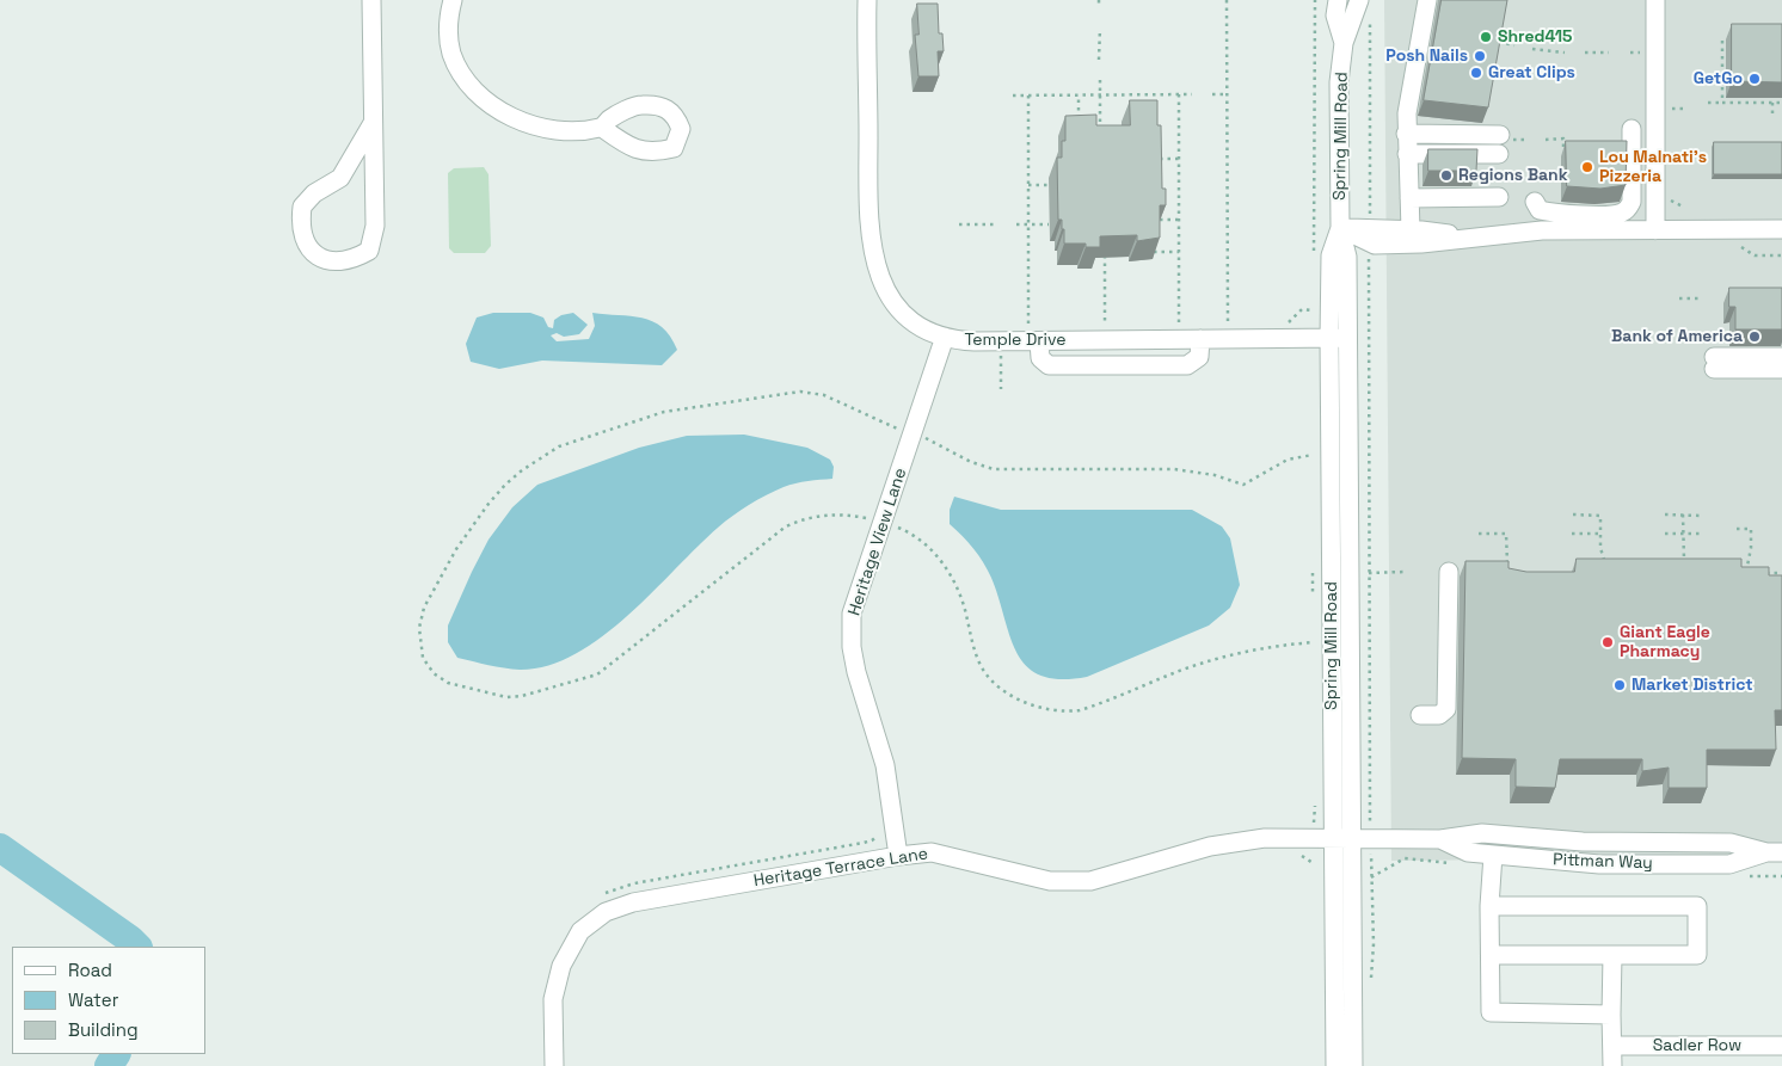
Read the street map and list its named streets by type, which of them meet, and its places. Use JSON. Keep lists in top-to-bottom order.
{
  "streets": {
    "street": [
      "Spring Mill Road",
      "Temple Drive",
      "Heritage View Lane",
      "Pittman Way",
      "Heritage Terrace Lane",
      "Sadler Row"
    ]
  },
  "crossings": [
    ["Spring Mill Road", "Temple Drive"],
    ["Spring Mill Road", "Pittman Way"],
    ["Spring Mill Road", "Heritage Terrace Lane"],
    ["Temple Drive", "Heritage View Lane"],
    ["Heritage View Lane", "Heritage Terrace Lane"],
    ["Pittman Way", "Heritage Terrace Lane"]
  ],
  "places": [
    "Shred415",
    "Posh Nails",
    "Great Clips",
    "GetGo",
    "Lou Malnati's Pizzeria",
    "Regions Bank",
    "Bank of America",
    "Giant Eagle Pharmacy",
    "Market District"
  ],
  "legend": ["Road", "Water", "Building"]
}
